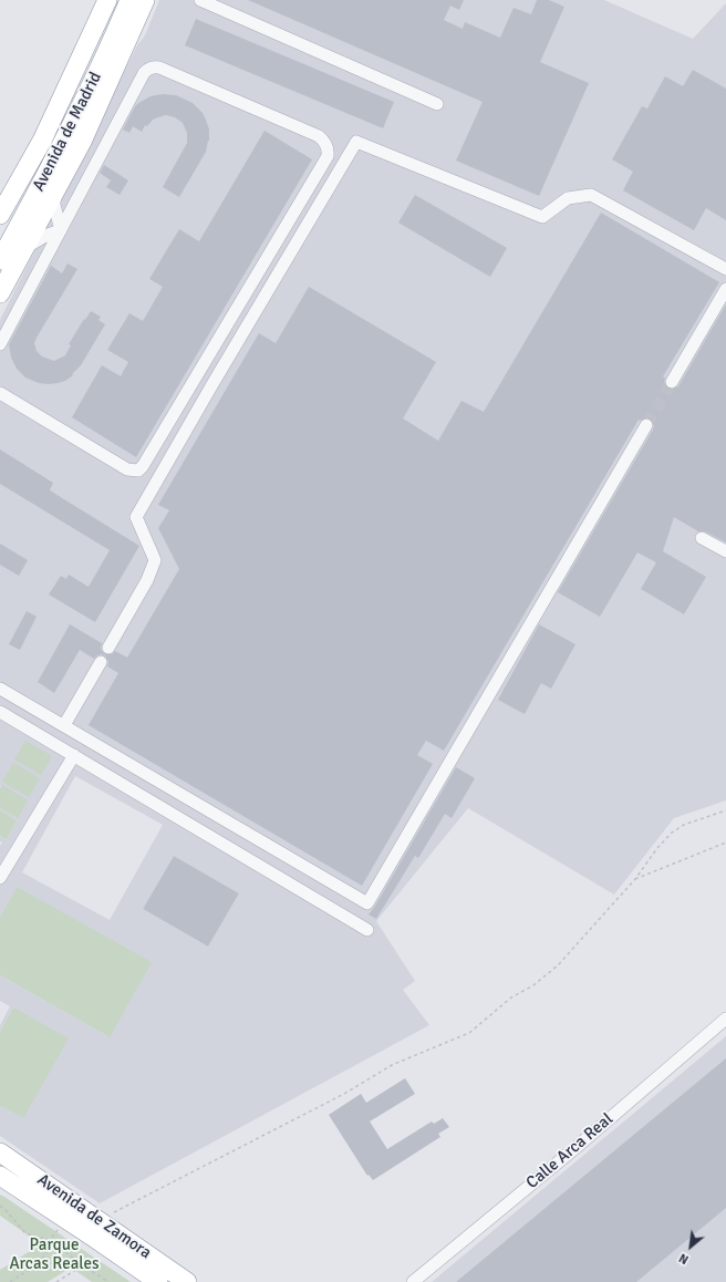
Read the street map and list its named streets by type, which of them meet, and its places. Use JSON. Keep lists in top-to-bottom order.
{
  "streets": {
    "highway": ["Avenida de Madrid", "Avenida de Zamora"],
    "street": ["Calle Arca Real"]
  },
  "parks": ["Parque Arcas Reales"],
  "north": "bottom left"
}
